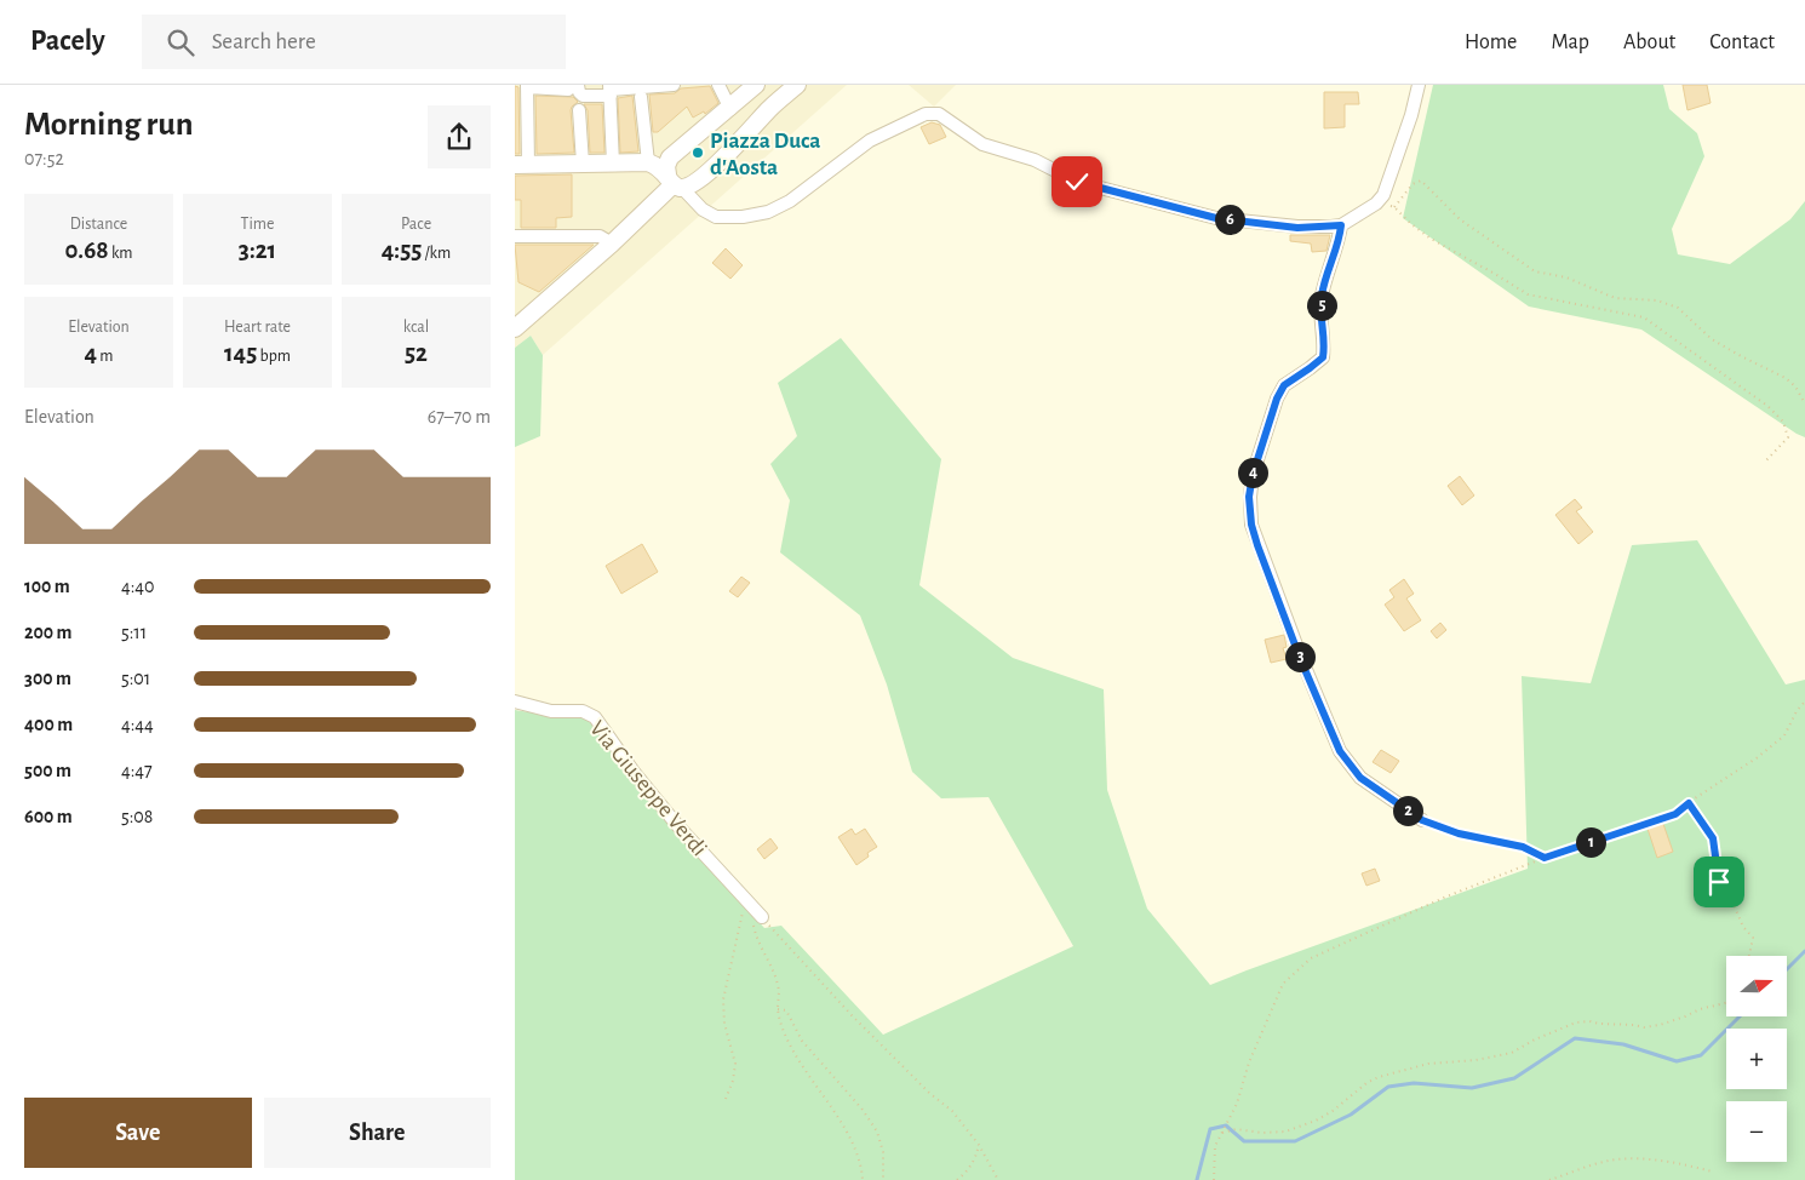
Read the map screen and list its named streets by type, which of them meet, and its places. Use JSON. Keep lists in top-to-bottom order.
{
  "streets": {
    "street": ["Via Giuseppe Verdi"]
  },
  "places": ["Piazza Duca d'Aosta"],
  "north": "right",
  "page": {
    "header": "Pacely",
    "search": "Search here",
    "nav": [
      "Home",
      "Map",
      "About",
      "Contact"
    ],
    "heading": ["Morning run", "07:52"],
    "stats": [
      ["Distance", "0.68 km"],
      ["Time", "3:21"],
      ["Pace", "4:55 /km"],
      ["Elevation", "4 m"],
      ["Heart rate", "145 bpm"],
      ["kcal", "52"]
    ],
    "pins": [
      "6",
      "5",
      "4",
      "3",
      "2",
      "1"
    ],
    "chart": ["Elevation", "67–70 m"],
    "list": [
      {
        "name": "100 m",
        "note": "4:40"
      },
      {
        "name": "200 m",
        "note": "5:11"
      },
      {
        "name": "300 m",
        "note": "5:01"
      },
      {
        "name": "400 m",
        "note": "4:44"
      },
      {
        "name": "500 m",
        "note": "4:47"
      },
      {
        "name": "600 m",
        "note": "5:08"
      }
    ],
    "map_buttons": ["+", "−"],
    "buttons": ["Save", "Share"]
  }
}
